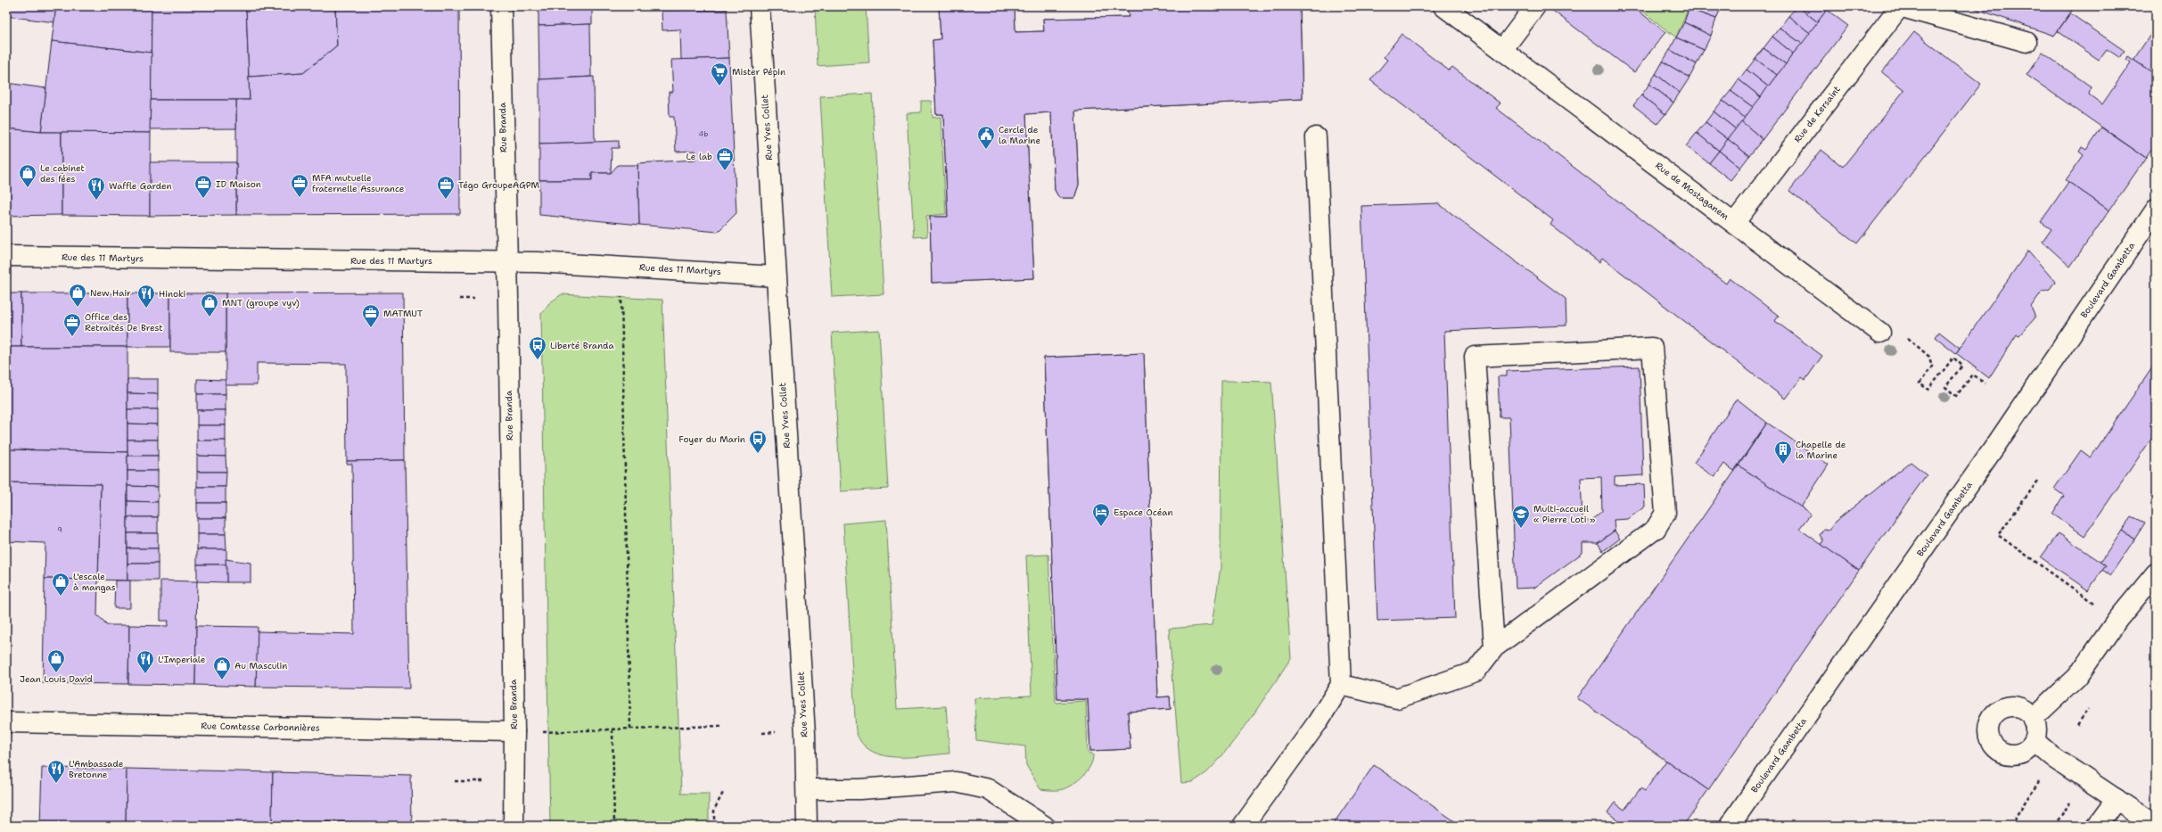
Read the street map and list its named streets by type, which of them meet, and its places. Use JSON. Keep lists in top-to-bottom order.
{
  "streets": {
    "street": [
      "Rue de Kersaint",
      "Rue Branda",
      "Rue Yves Collet",
      "Rue de Mostaganem",
      "Rue des 11 Martyrs",
      "Boulevard Gambetta",
      "Rue Comtesse Carbonnières"
    ]
  },
  "crossings": [
    ["Rue de Kersaint", "Rue de Mostaganem"],
    ["Rue Branda", "Rue des 11 Martyrs"],
    ["Rue Branda", "Rue Comtesse Carbonnières"],
    ["Rue Yves Collet", "Rue des 11 Martyrs"]
  ],
  "places": {
    "supermarket": ["Mister Pépin"],
    "public building": ["Cercle de la Marine"],
    "office": [
      "Le lab",
      "MFA mutuelle fraternelle Assurance",
      "ID Maison",
      "Tégo GroupeAGPM",
      "MATMUT",
      "Office des Retraités De Brest"
    ],
    "shop": [
      "Le cabinet des fées",
      "New Hair",
      "MNT (groupe vyv)",
      "L'escale à mangas",
      "Jean Louis David",
      "Au Masculin"
    ],
    "restaurant": [
      "Waffle Garden",
      "Hinoki",
      "L'Imperiale",
      "L'Ambassade Bretonne"
    ],
    "bus stop": ["Liberté Branda", "Foyer du Marin"],
    "building": ["Chapelle de la Marine"],
    "hotel": ["Espace Océan"],
    "school or university": ["Multi-accueil « Pierre Loti »"]
  },
  "house_numbers": ["4b", "9"]
}
